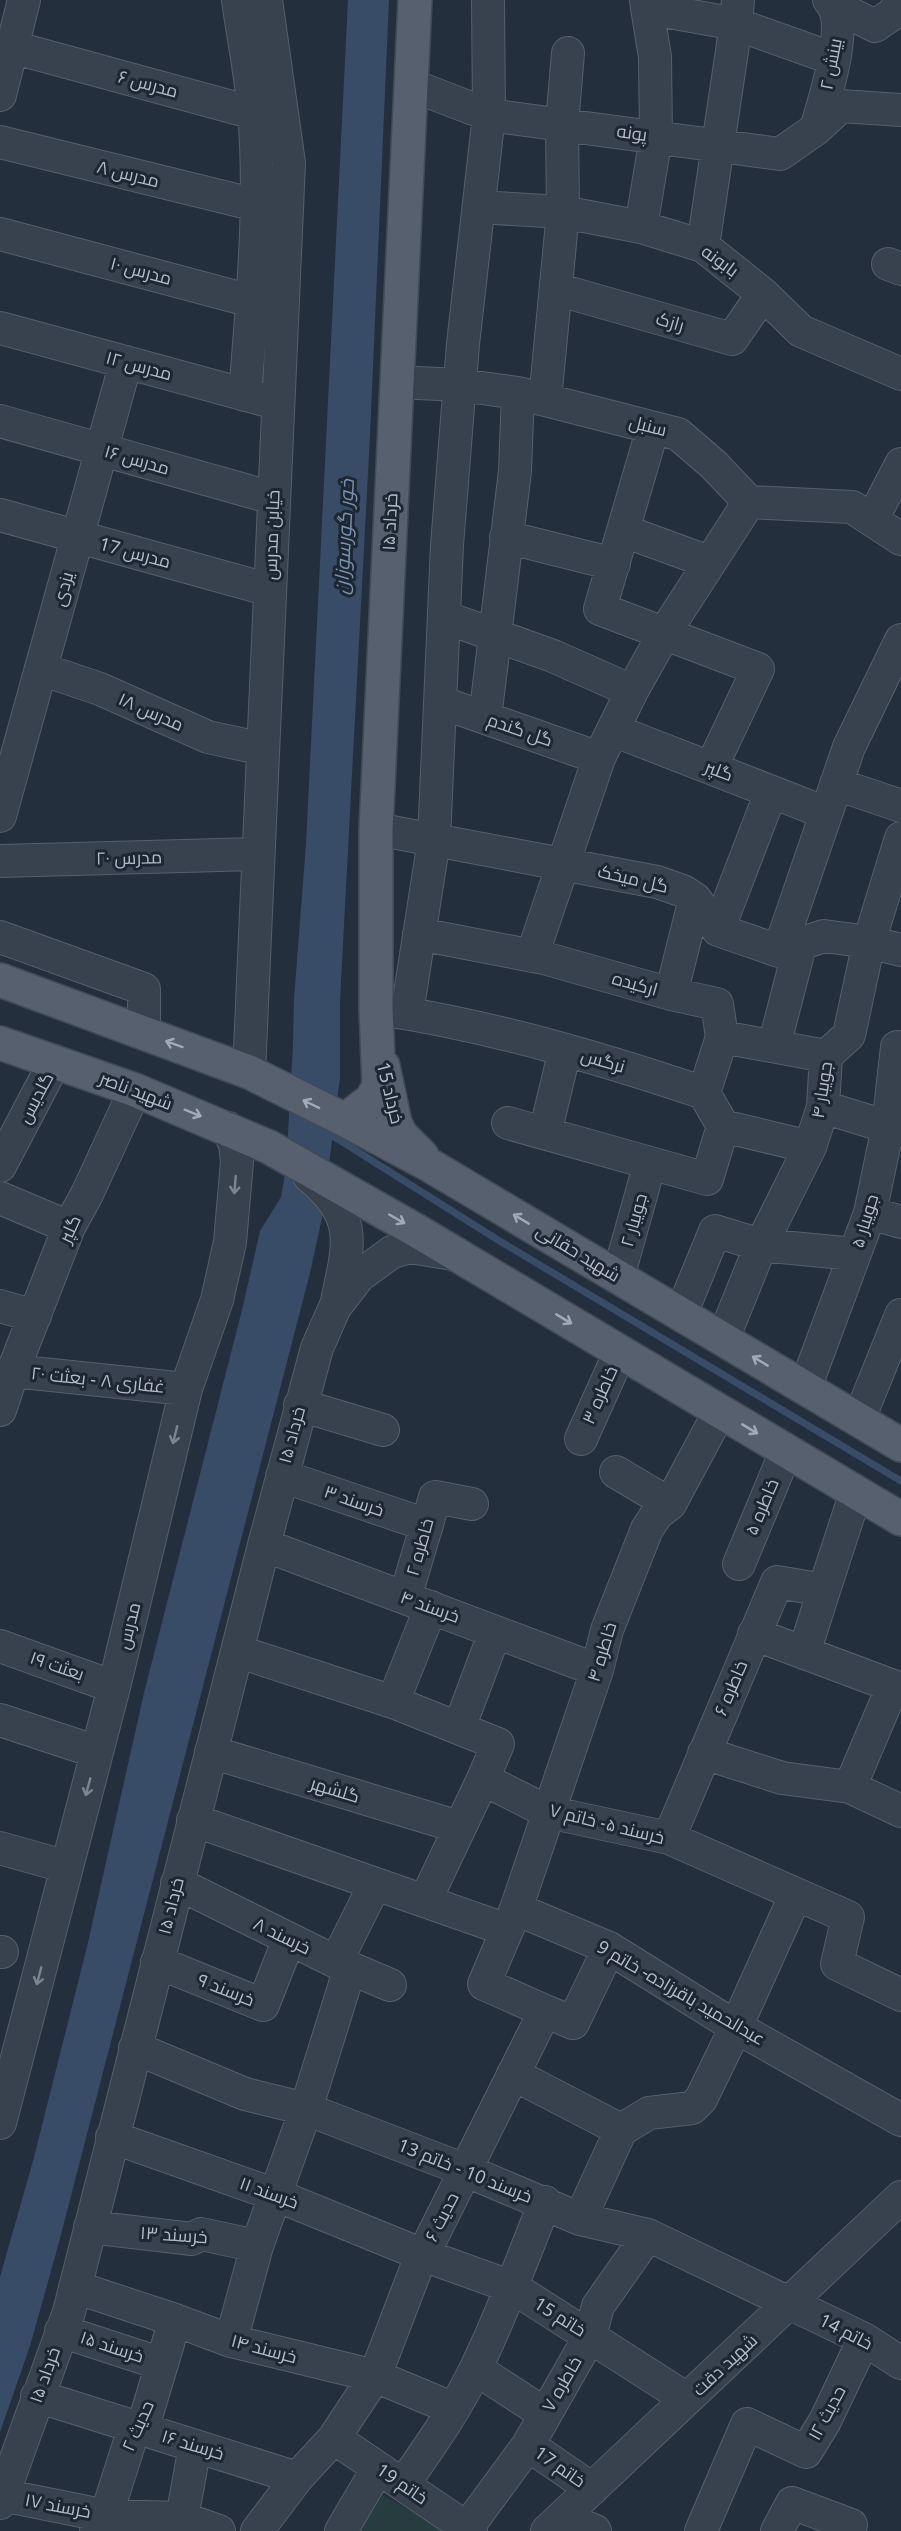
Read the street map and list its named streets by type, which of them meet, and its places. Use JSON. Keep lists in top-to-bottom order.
{
  "streets": {
    "main road": [
      "۱۵ خرداد",
      "شهید ناصر",
      "15 خرداد",
      "شهید حقانی"
    ],
    "street": [
      "بینش ۲",
      "مدرس ۶",
      "پونه",
      "مدرس ۸",
      "بابونه",
      "مدرس ۱۰",
      "رازک",
      "مدرس ۱۲",
      "سنبل",
      "مدرس ۱۶",
      "خیابن مدرس",
      "مدرس 17",
      "یزدی",
      "مدرس ۱۸",
      "گل گندم",
      "گلپر",
      "مدرس ۲۰",
      "گل میخک",
      "ارکیده",
      "نرگس",
      "جویبار ۴",
      "گلدیس",
      "جویبار ۲",
      "جویبار ۵",
      "غفاری ۸ - بعثت ۲۰",
      "خاطره ۳",
      "خرسند ۳",
      "خاطره ۵",
      "خاطره ۲",
      "خرسند ۴",
      "مدرس",
      "خاطره ۴",
      "بعثت ۱۹",
      "خاطره ۶",
      "گلشهر",
      "خرسند ۵- خاتم ۷",
      "خرسند ۸",
      "خرسند ۹",
      "عبدالحمید باقرزاده- خاتم 9",
      "خرسند 10 - خاتم 13",
      "خرسند ۱۱",
      "حدیث ۶",
      "خرسند ۱۳",
      "خاتم 15",
      "خاتم 14",
      "خرسند ۱۵",
      "خرسند ۱۴",
      "شهید دقت",
      "خاطره ۷",
      "حدیث ۱۲",
      "حدیث ۲",
      "خرسند ۱۶",
      "خاتم 17",
      "خاتم 19",
      "خرسند ۱۷"
    ]
  },
  "crossings": [
    ["بینش ۲", "پونه"],
    ["مدرس ۶", "خیابن مدرس"],
    ["پونه", "۱۵ خرداد"],
    ["بابونه", "رازک"],
    ["مدرس ۱۰", "خیابن مدرس"],
    ["مدرس ۱۲", "خیابن مدرس"],
    ["مدرس ۱۲", "یزدی"],
    ["سنبل", "۱۵ خرداد"],
    ["مدرس ۱۶", "خیابن مدرس"],
    ["مدرس ۱۶", "یزدی"],
    ["۱۵ خرداد", "گل میخک"],
    ["۱۵ خرداد", "نرگس"],
    ["۱۵ خرداد", "15 خرداد"],
    ["۱۵ خرداد", "خرسند ۳"],
    ["۱۵ خرداد", "خرسند ۴"],
    ["۱۵ خرداد", "گلشهر"],
    ["۱۵ خرداد", "خرسند ۸"],
    ["۱۵ خرداد", "خرسند ۹"],
    ["۱۵ خرداد", "عبدالحمید باقرزاده- خاتم 9"],
    ["۱۵ خرداد", "خرسند 10 - خاتم 13"],
    ["۱۵ خرداد", "خرسند ۱۱"],
    ["۱۵ خرداد", "خرسند ۱۳"],
    ["۱۵ خرداد", "خرسند ۱۵"],
    ["۱۵ خرداد", "خرسند ۱۴"],
    ["۱۵ خرداد", "خرسند ۱۶"],
    ["۱۵ خرداد", "خرسند ۱۷"],
    ["خیابن مدرس", "مدرس 17"],
    ["خیابن مدرس", "مدرس ۱۸"],
    ["خیابن مدرس", "مدرس ۲۰"],
    ["خیابن مدرس", "شهید حقانی"],
    ["مدرس 17", "یزدی"],
    ["یزدی", "مدرس ۱۸"],
    ["گلپر", "شهید ناصر"],
    ["گلپر", "غفاری ۸ - بعثت ۲۰"],
    ["جویبار ۴", "شهید حقانی"],
    ["شهید ناصر", "گلدیس"],
    ["شهید ناصر", "مدرس"],
    ["15 خرداد", "شهید حقانی"],
    ["جویبار ۲", "شهید حقانی"],
    ["جویبار ۵", "شهید حقانی"],
    ["غفاری ۸ - بعثت ۲۰", "مدرس"],
    ["خرسند ۳", "خاطره ۲"],
    ["خاطره ۲", "خرسند ۴"],
    ["خرسند ۴", "خاطره ۴"],
    ["مدرس", "بعثت ۱۹"],
    ["خاطره ۴", "خرسند ۵- خاتم ۷"],
    ["خاطره ۴", "عبدالحمید باقرزاده- خاتم 9"],
    ["خاطره ۶", "خرسند ۵- خاتم ۷"],
    ["خرسند ۸", "خرسند ۹"],
    ["خرسند 10 - خاتم 13", "حدیث ۶"],
    ["خرسند 10 - خاتم 13", "خاتم 14"],
    ["خرسند 10 - خاتم 13", "شهید دقت"],
    ["خرسند 10 - خاتم 13", "خاطره ۷"],
    ["خرسند ۱۱", "حدیث ۶"],
    ["خرسند ۱۱", "خاتم 15"],
    ["حدیث ۶", "خاتم 15"],
    ["حدیث ۶", "خرسند ۱۴"],
    ["حدیث ۶", "خاتم 19"],
    ["خاتم 15", "شهید دقت"],
    ["خاتم 15", "خاطره ۷"],
    ["خاتم 14", "شهید دقت"],
    ["خاتم 14", "حدیث ۱۲"],
    ["خرسند ۱۵", "حدیث ۲"],
    ["خرسند ۱۴", "حدیث ۲"],
    ["شهید دقت", "خاتم 17"],
    ["خاطره ۷", "خاتم 17"],
    ["خاطره ۷", "خاتم 19"],
    ["حدیث ۲", "خرسند ۱۶"],
    ["حدیث ۲", "خرسند ۱۷"]
  ],
  "one_way": ["مدرس"],
  "water": ["خور گورسوزان"]
}
